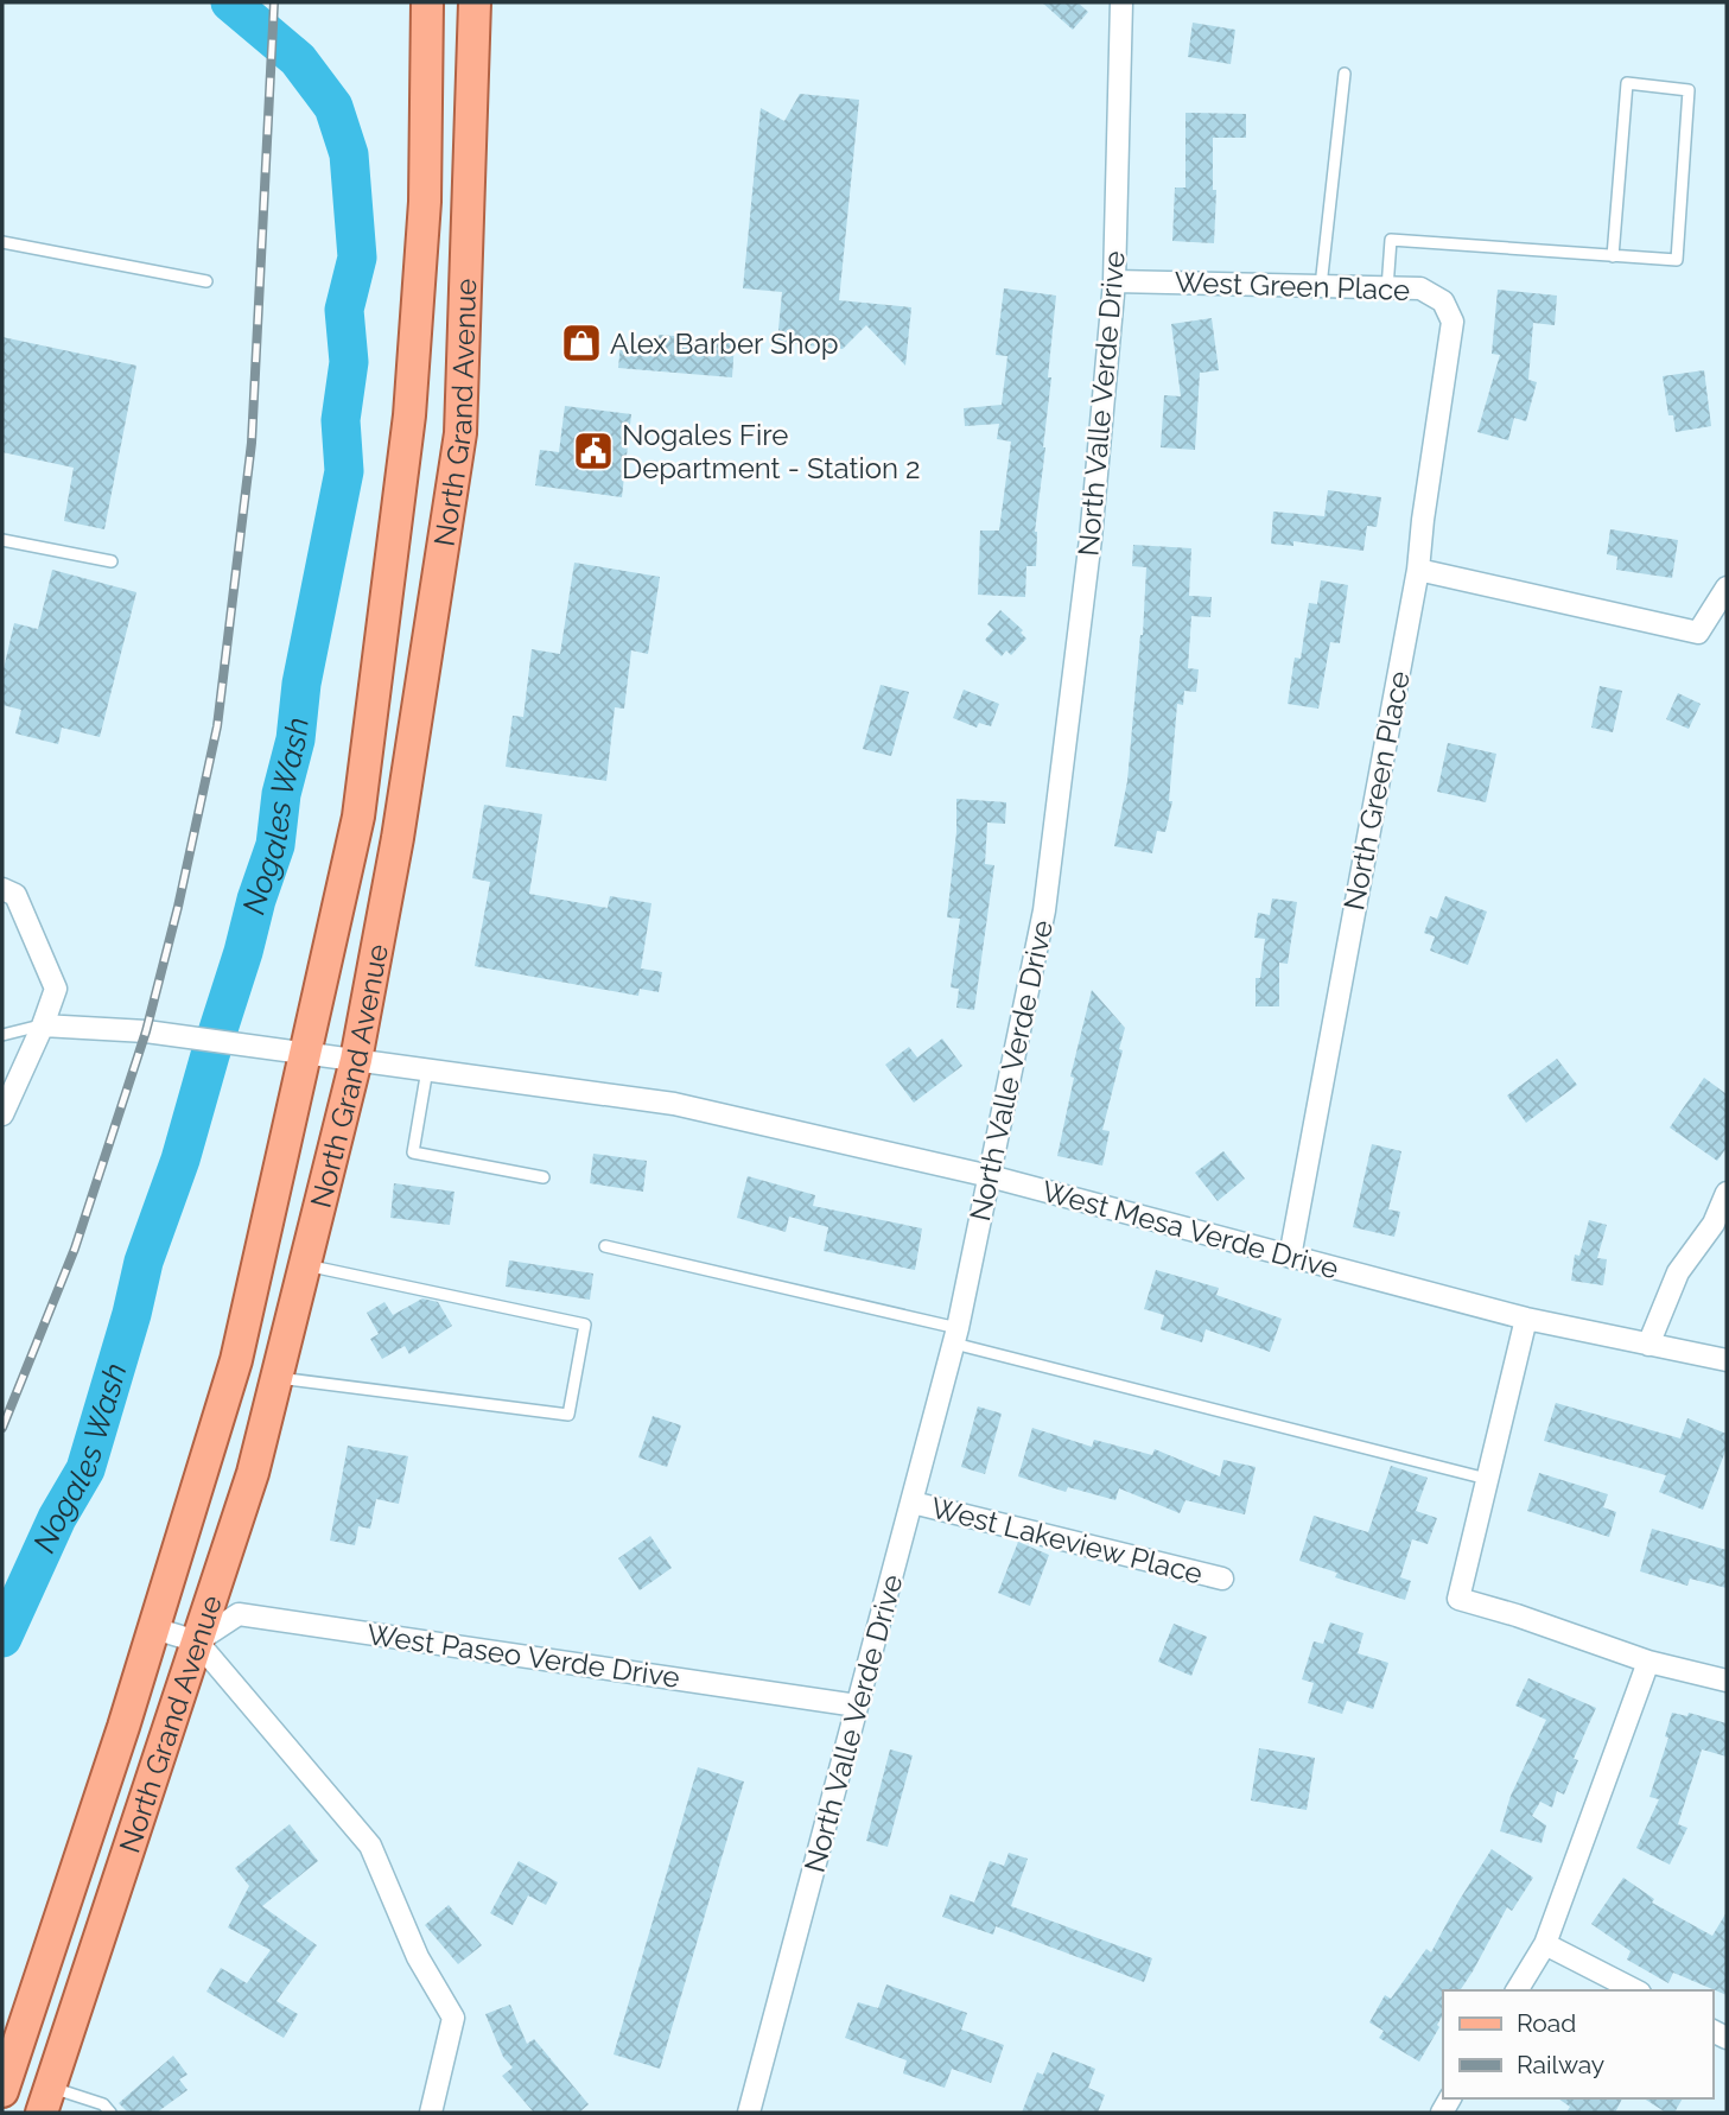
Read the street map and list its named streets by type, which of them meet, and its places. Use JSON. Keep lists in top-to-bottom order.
{
  "streets": {
    "main road": ["North Grand Avenue"],
    "street": [
      "West Green Place",
      "North Valle Verde Drive",
      "North Green Place",
      "West Mesa Verde Drive",
      "West Lakeview Place",
      "West Paseo Verde Drive"
    ]
  },
  "crossings": [
    ["West Green Place", "North Valle Verde Drive"],
    ["West Green Place", "North Green Place"],
    ["North Valle Verde Drive", "West Mesa Verde Drive"],
    ["North Valle Verde Drive", "West Lakeview Place"],
    ["North Valle Verde Drive", "West Paseo Verde Drive"],
    ["North Grand Avenue", "West Mesa Verde Drive"],
    ["North Grand Avenue", "West Paseo Verde Drive"],
    ["North Green Place", "West Mesa Verde Drive"]
  ],
  "water": ["Nogales Wash"],
  "places": {
    "shop": ["Alex Barber Shop"],
    "public building": ["Nogales Fire Department - Station 2"]
  },
  "legend": ["Road", "Railway"]
}
